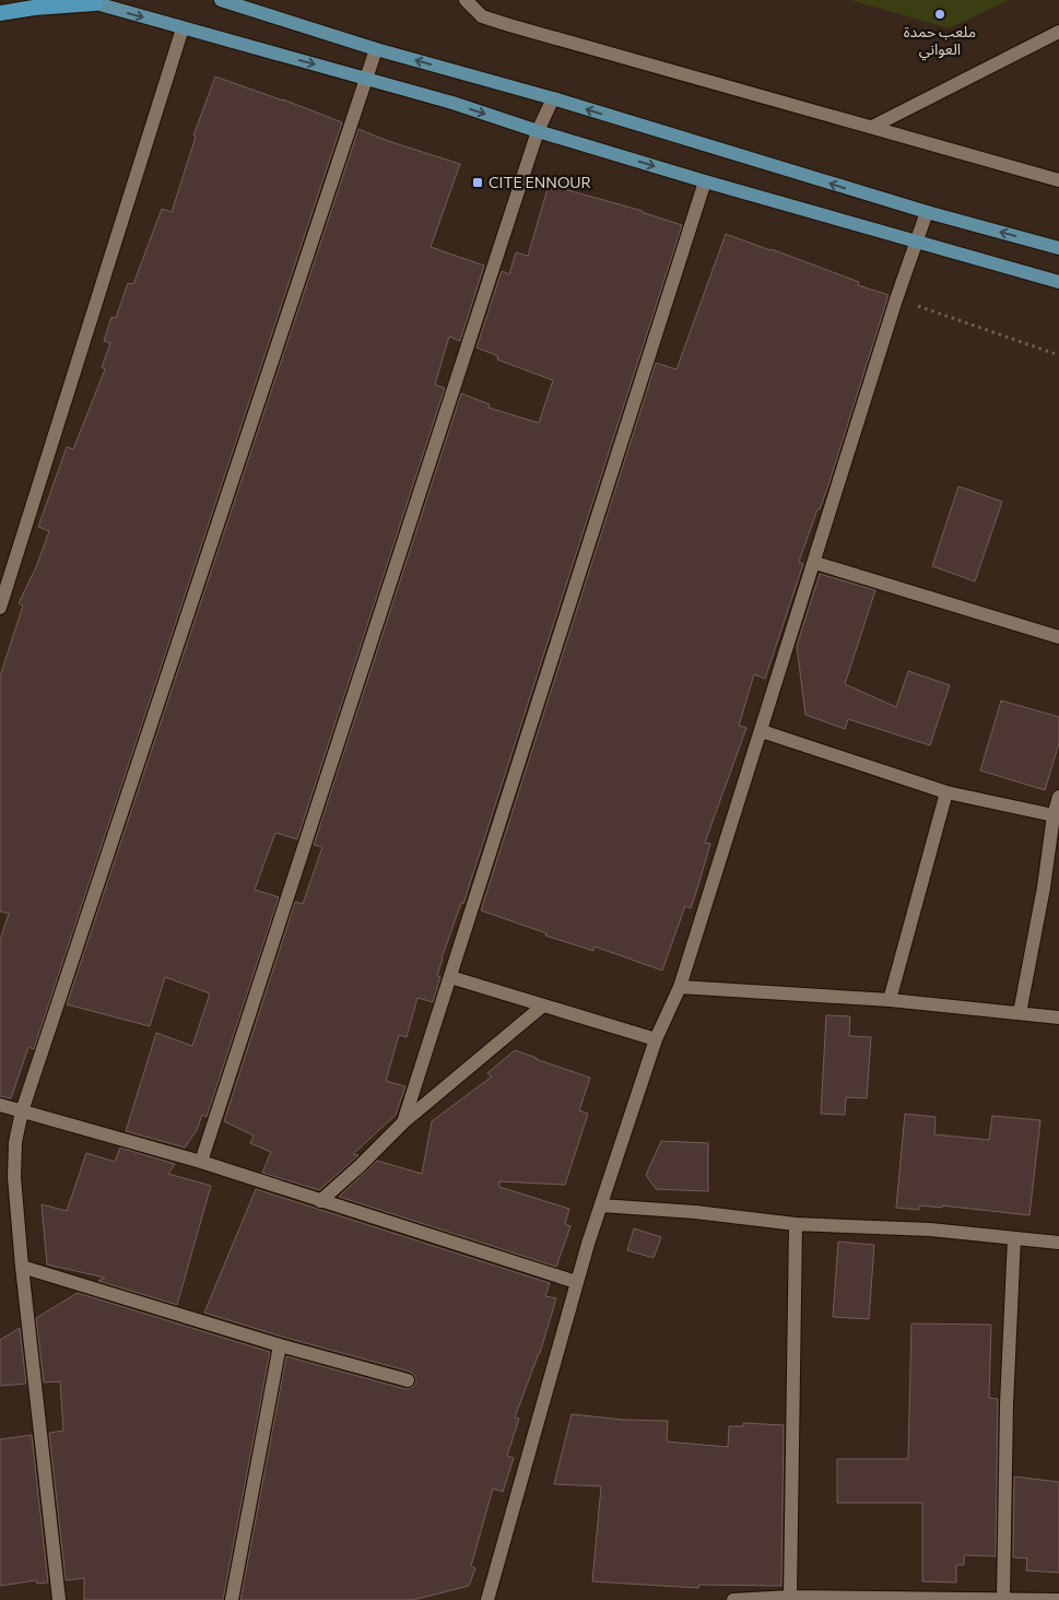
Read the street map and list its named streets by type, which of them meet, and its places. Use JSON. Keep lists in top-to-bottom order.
{
  "places": {
    "other": ["ملعب حمدة العواني"],
    "transit": ["CITE ENNOUR"]
  }
}
